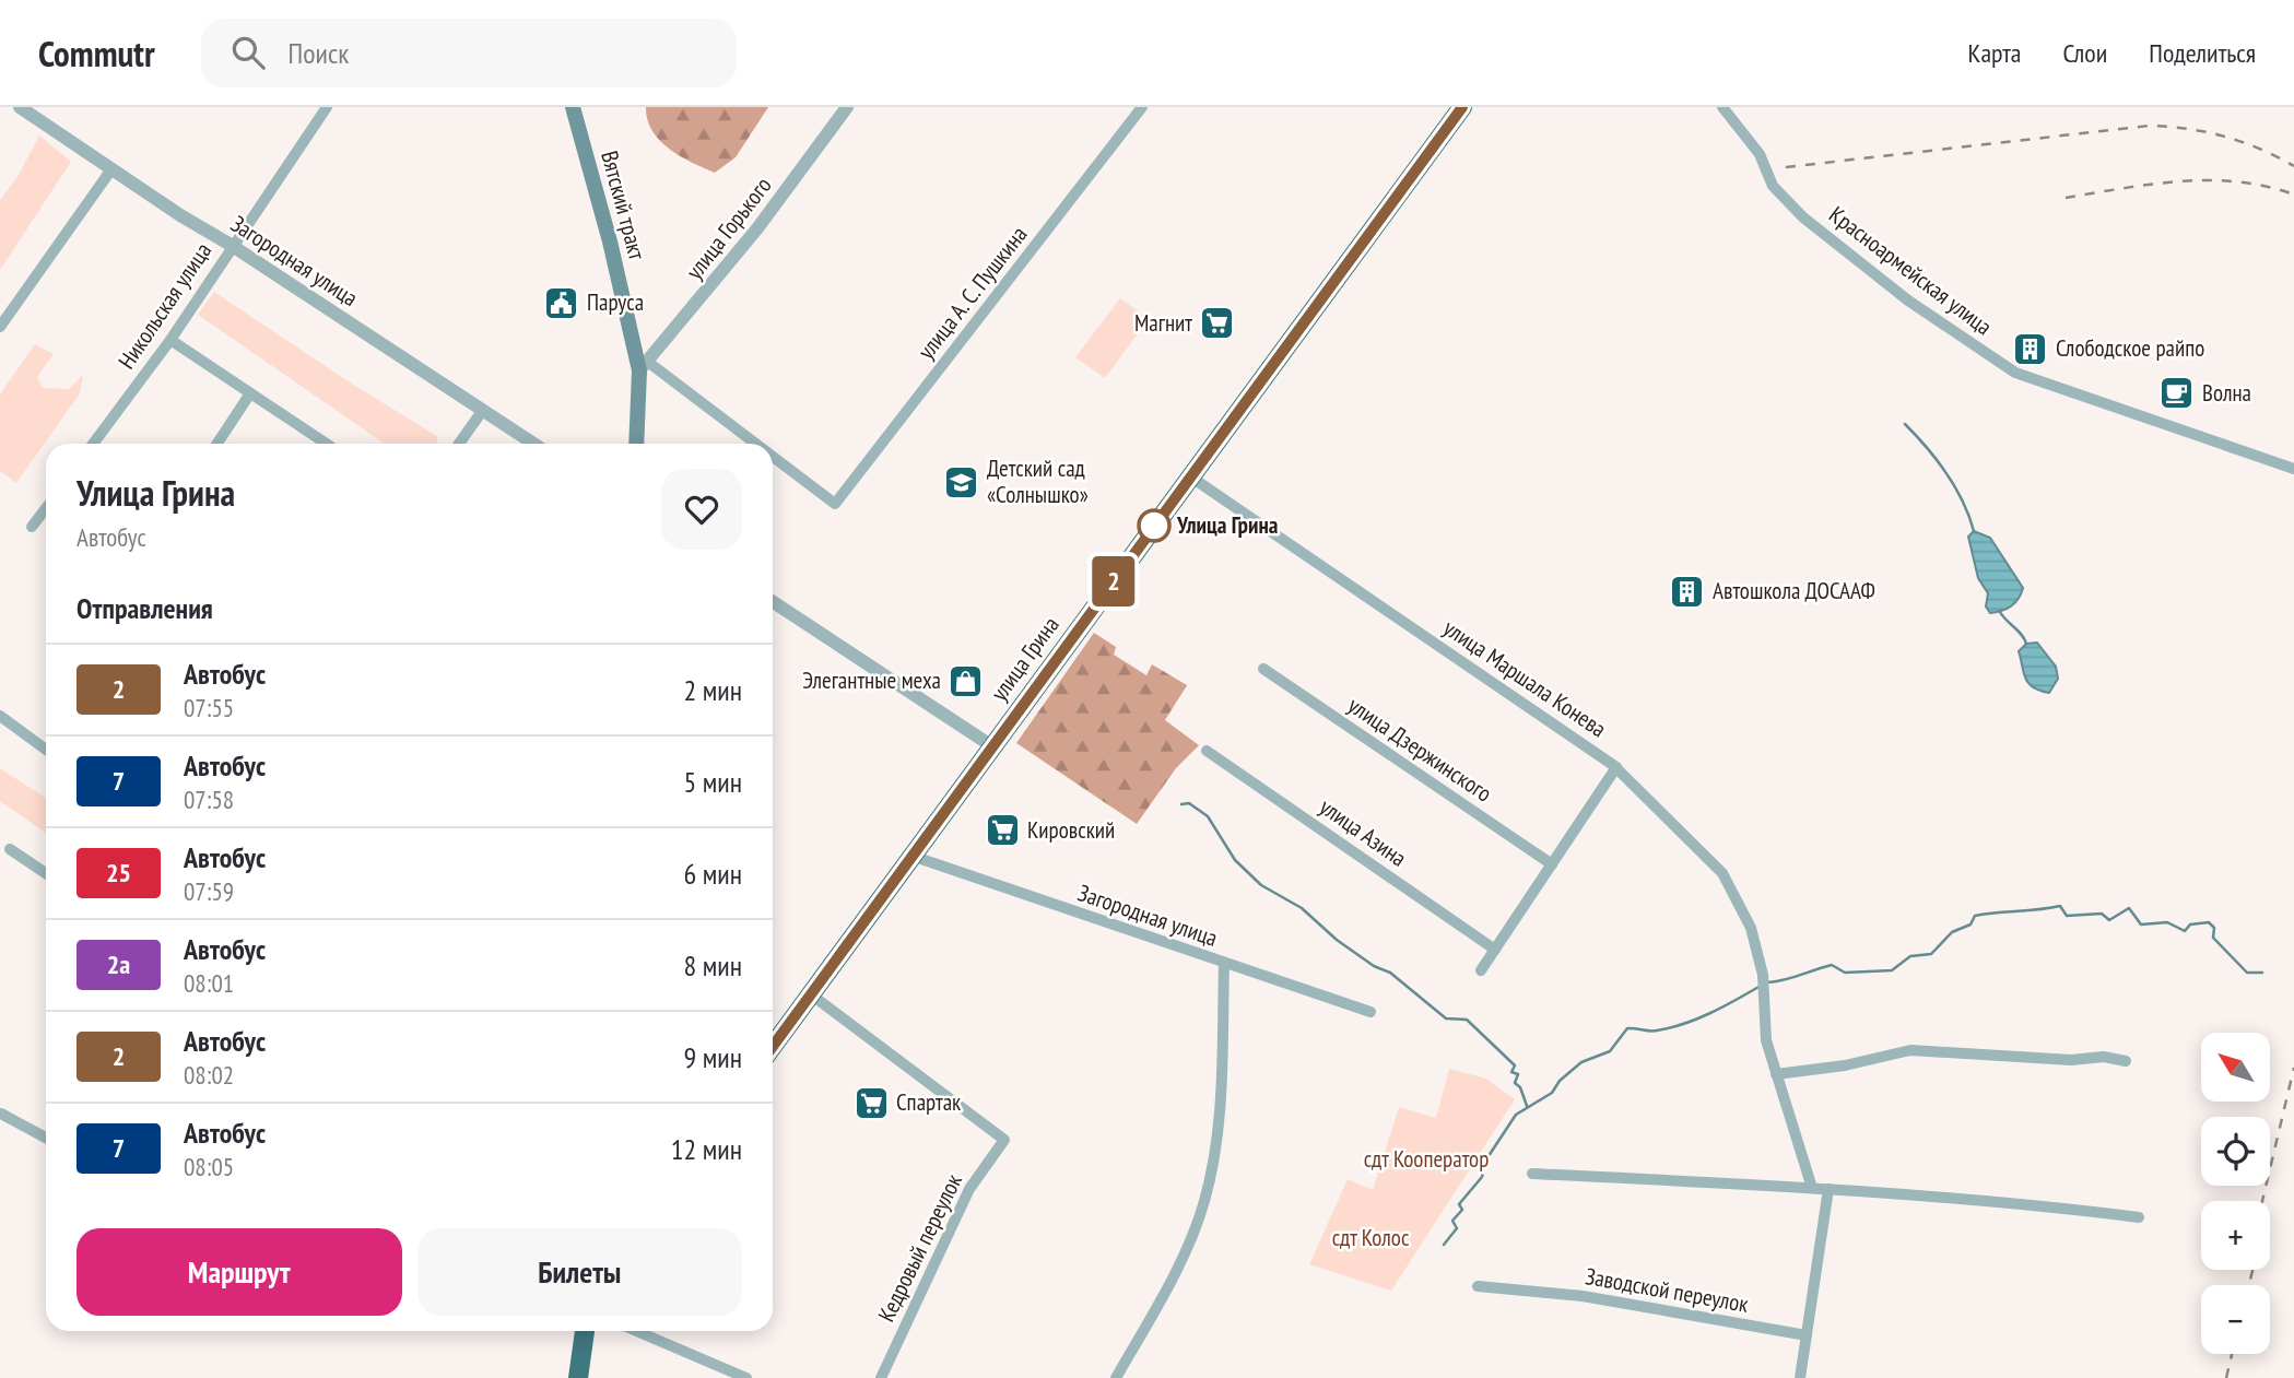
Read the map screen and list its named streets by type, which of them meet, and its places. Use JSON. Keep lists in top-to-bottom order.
{
  "streets": {
    "highway": ["улица Грина"],
    "main road": ["Вятский тракт"],
    "street": [
      "улица Горького",
      "Загородная улица",
      "Красноармейская улица",
      "улица А. С. Пушкина",
      "Никольская улица",
      "улица Маршала Конева",
      "улица Дзержинского",
      "улица Азина",
      "Кедровый переулок",
      "Заводской переулок"
    ]
  },
  "crossings": [
    ["Вятский тракт", "улица Горького"],
    ["Вятский тракт", "улица А. С. Пушкина"],
    ["улица Горького", "улица А. С. Пушкина"],
    ["Загородная улица", "Никольская улица"],
    ["Загородная улица", "улица Грина"],
    ["улица Грина", "улица Маршала Конева"],
    ["улица Грина", "Кедровый переулок"]
  ],
  "parks": ["сдт Кооператор", "сдт Колос"],
  "places": {
    "public building": ["Паруса"],
    "supermarket": ["Магнит", "Кировский", "Спартак"],
    "building": ["Слободское райпо", "Автошкола ДОСААФ"],
    "cafe": ["Волна"],
    "school or university": ["Детский сад «Солнышко»"],
    "other": ["Улица Грина"],
    "shop": ["Элегантные меха"]
  },
  "lines": ["bus line 2"],
  "north": "top left",
  "page": {
    "header": "Commutr",
    "search": "Поиск",
    "nav": ["Карта", "Слои", "Поделиться"],
    "on_map": "2",
    "heading": [
      ["Улица Грина", "Автобус"],
      "Отправления"
    ],
    "list": [
      {
        "mark": "2",
        "name": "Автобус",
        "note": "07:55",
        "value": "2 мин"
      },
      {
        "mark": "7",
        "name": "Автобус",
        "note": "07:58",
        "value": "5 мин"
      },
      {
        "mark": "25",
        "name": "Автобус",
        "note": "07:59",
        "value": "6 мин"
      },
      {
        "mark": "2а",
        "name": "Автобус",
        "note": "08:01",
        "value": "8 мин"
      },
      {
        "mark": "2",
        "name": "Автобус",
        "note": "08:02",
        "value": "9 мин"
      },
      {
        "mark": "7",
        "name": "Автобус",
        "note": "08:05",
        "value": "12 мин"
      }
    ],
    "map_buttons": ["+", "−"],
    "buttons": ["Маршрут", "Билеты"]
  }
}
